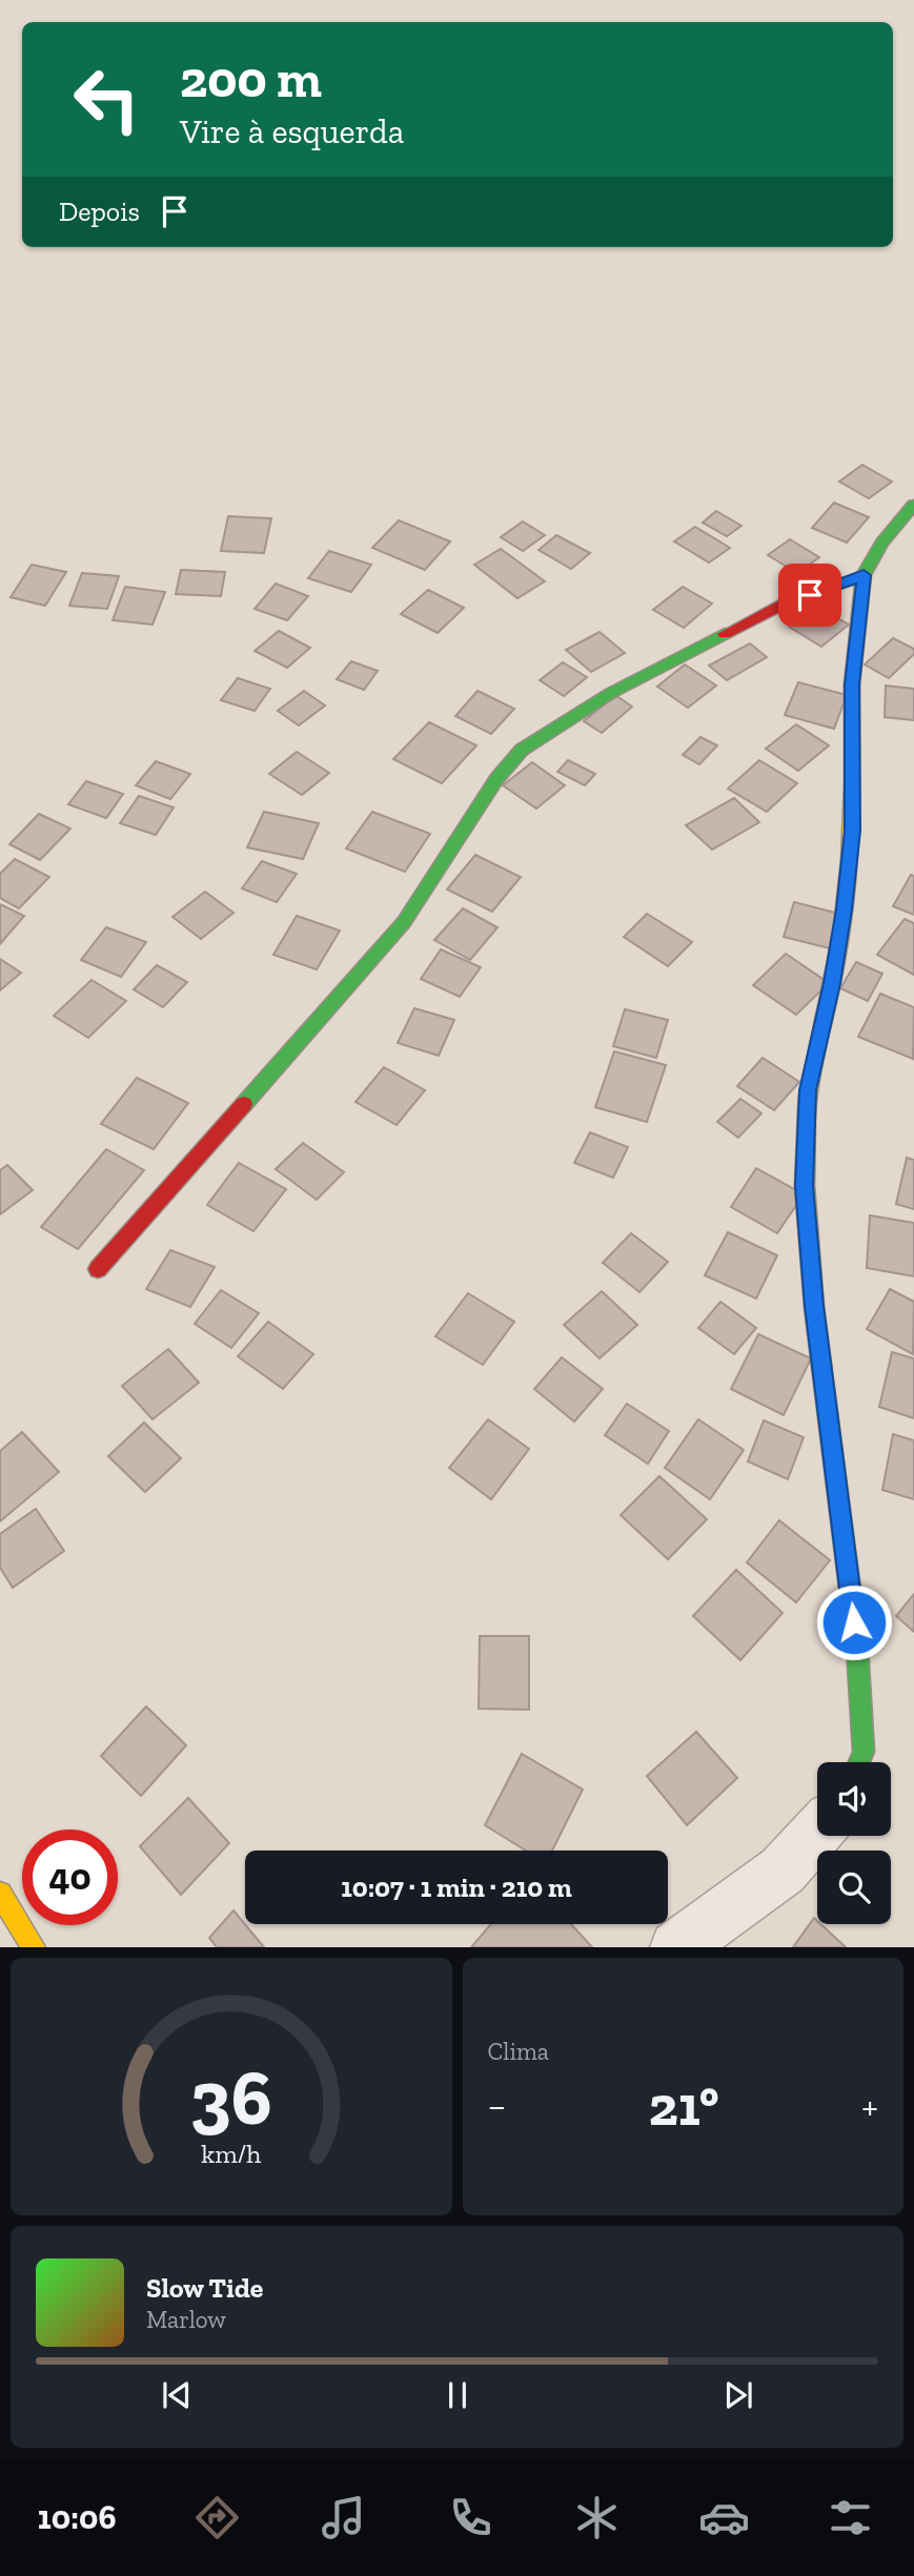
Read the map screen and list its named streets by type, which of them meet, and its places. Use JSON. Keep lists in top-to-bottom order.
{
  "page": {
    "turn": ["200 m", "Vire à esquerda"],
    "then": "Depois",
    "limit": "40",
    "trip": "10:07 · 1 min · 210 m",
    "tile": "Clima",
    "heat": ["−", "21°", "+"],
    "song": ["Slow Tide", "Marlow"],
    "tabs": "10:06",
    "gauge": ["36", "km/h"]
  }
}
